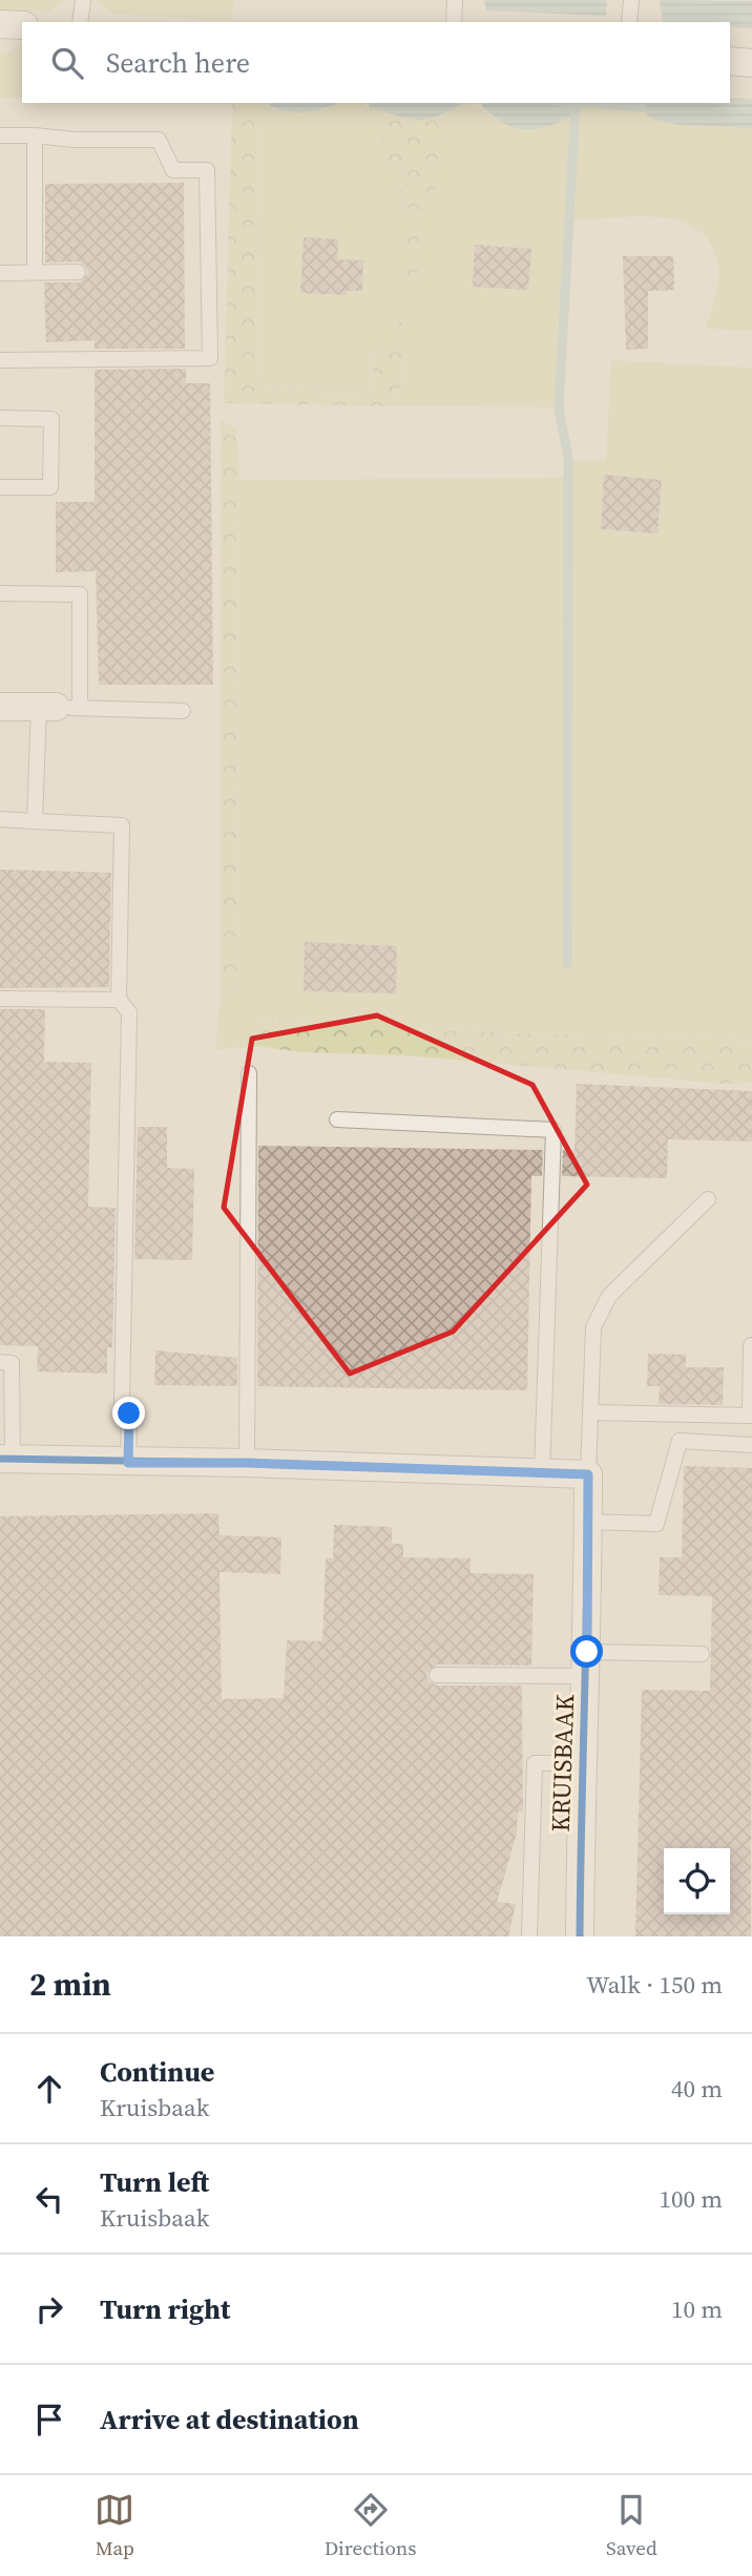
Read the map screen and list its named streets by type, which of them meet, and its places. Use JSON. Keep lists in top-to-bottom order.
{
  "streets": {
    "street": ["KRUISBAAK"]
  },
  "page": {
    "search": "Search here",
    "heading": ["2 min", "Walk · 150 m"],
    "list": [
      ["Continue", "Kruisbaak", "40 m"],
      ["Turn left", "Kruisbaak", "100 m"],
      ["Turn right", "10 m"],
      "Arrive at destination"
    ],
    "nav": ["Map", "Directions", "Saved"]
  }
}
